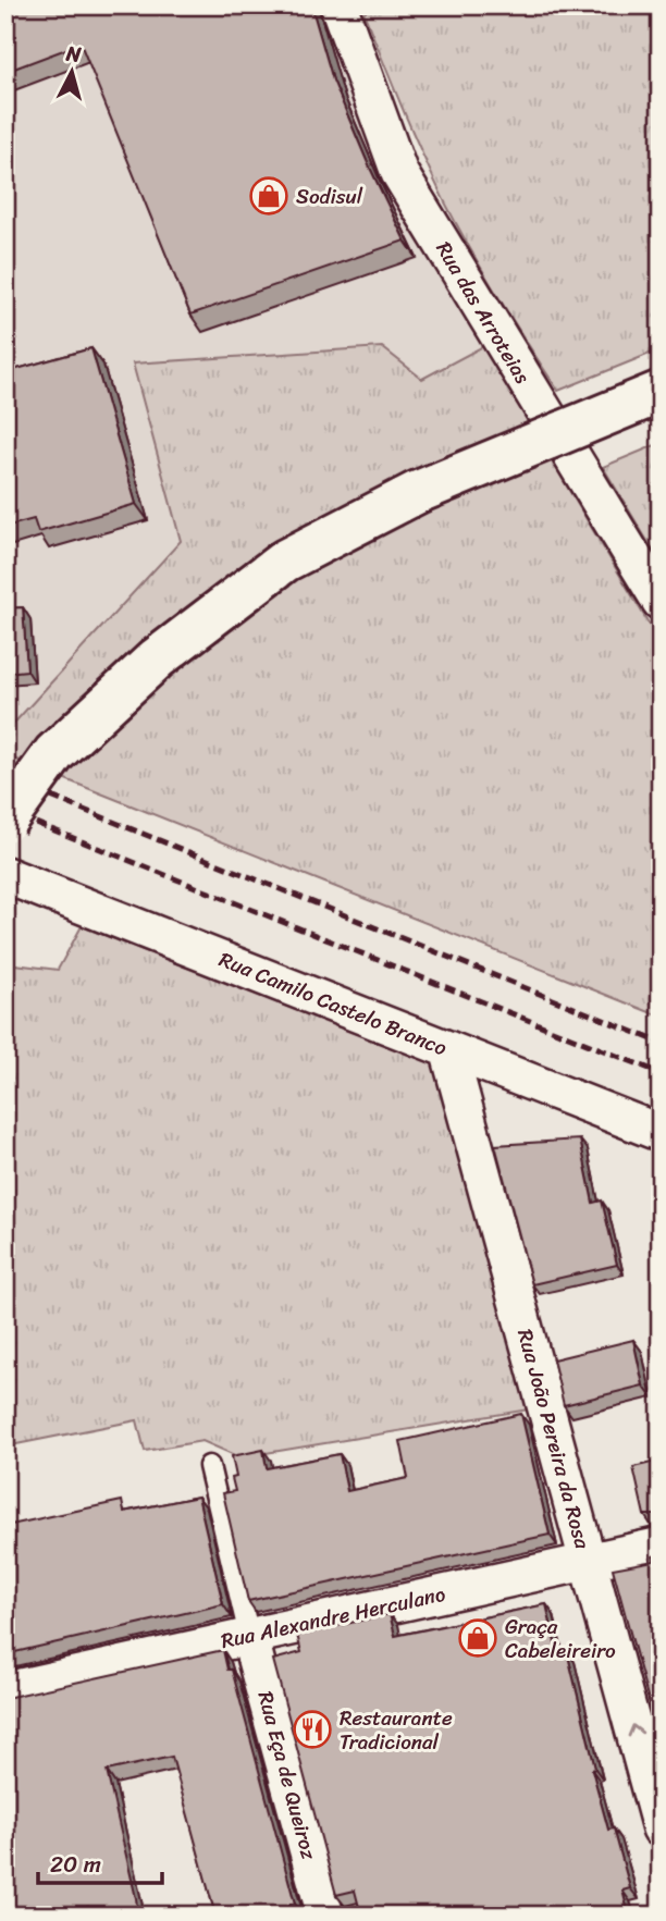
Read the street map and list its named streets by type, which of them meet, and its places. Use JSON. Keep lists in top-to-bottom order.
{
  "streets": {
    "street": [
      "Rua das Arroteias",
      "Rua Camilo Castelo Branco",
      "Rua João Pereira da Rosa",
      "Rua Alexandre Herculano",
      "Rua Eça de Queiroz"
    ]
  },
  "crossings": [
    ["Rua Camilo Castelo Branco", "Rua João Pereira da Rosa"],
    ["Rua João Pereira da Rosa", "Rua Alexandre Herculano"],
    ["Rua Alexandre Herculano", "Rua Eça de Queiroz"]
  ],
  "places": {
    "shop": ["Sodisul", "Graça Cabeleireiro"],
    "restaurant": ["Restaurante Tradicional"]
  },
  "scale_bar": "20 m",
  "north": "top"
}
